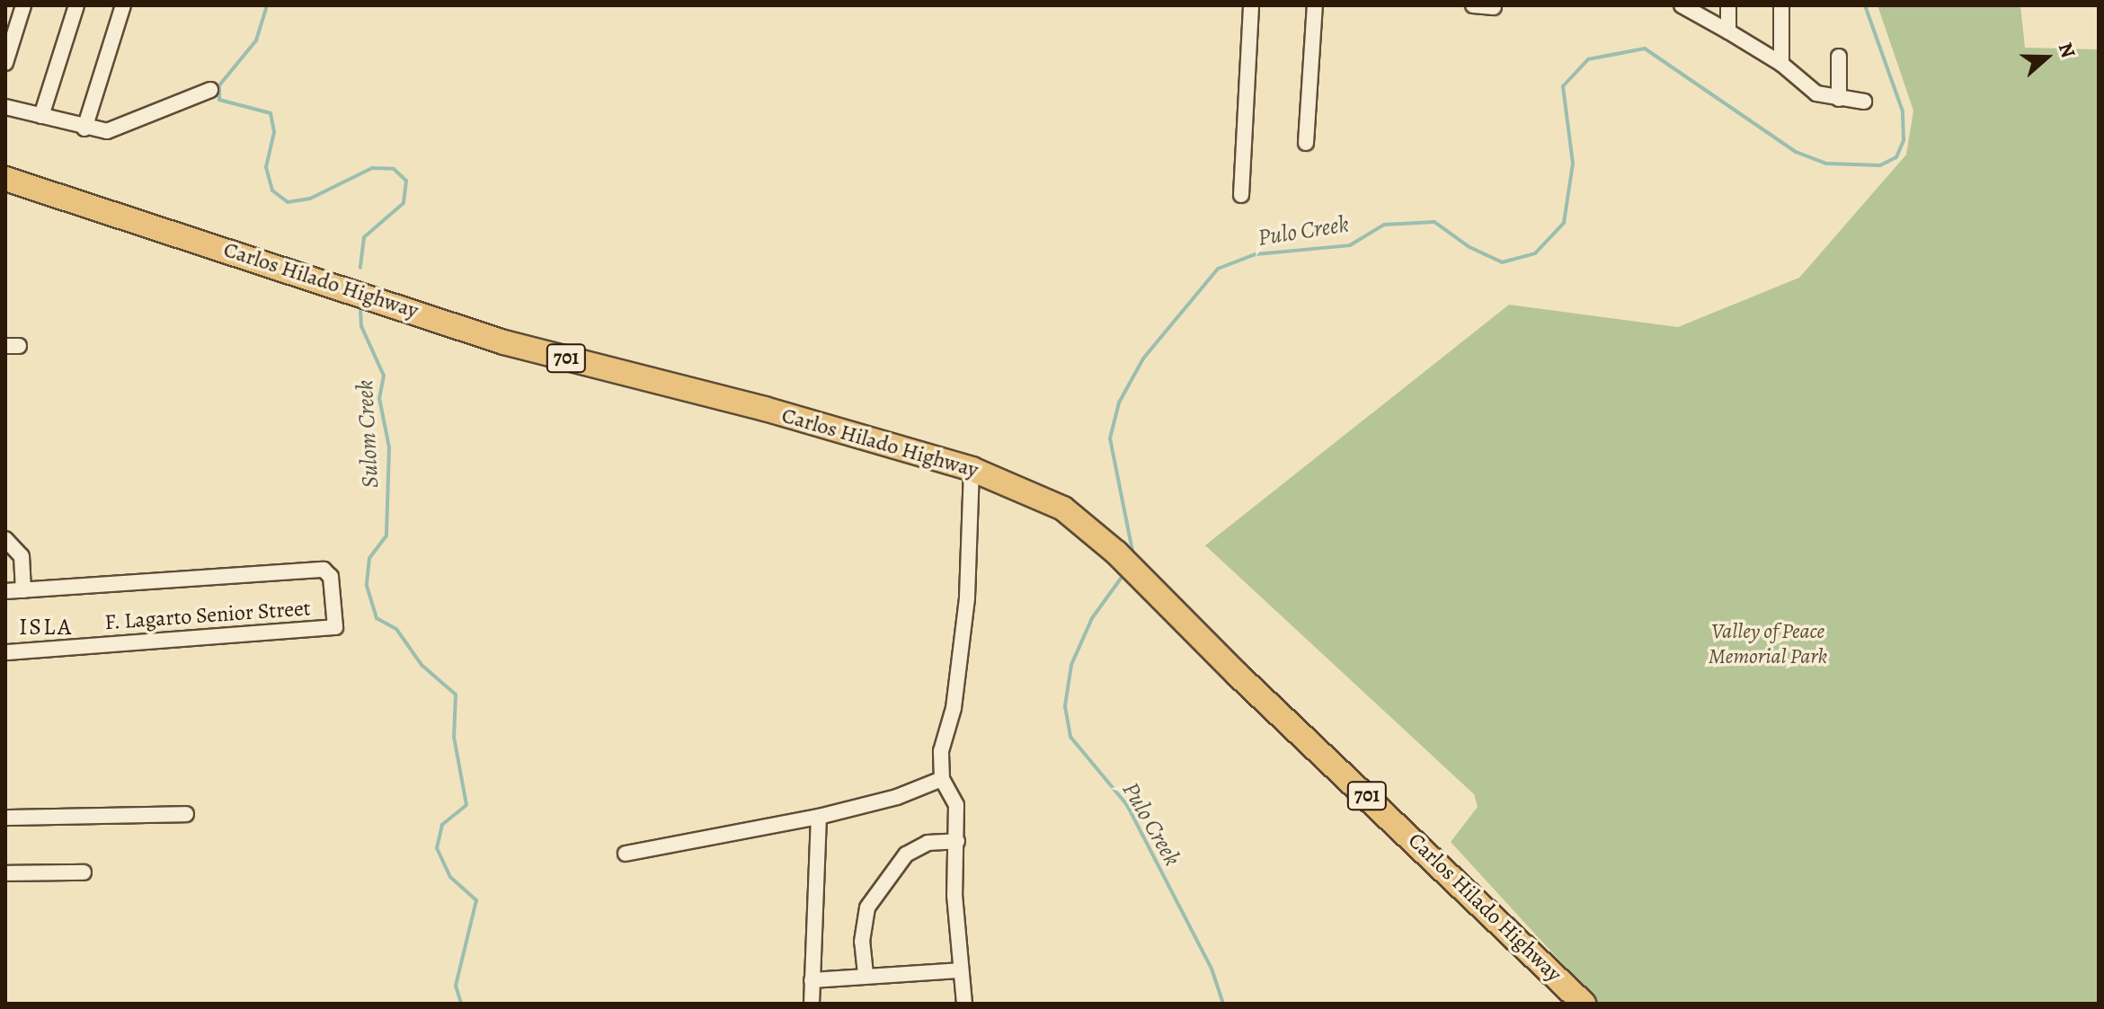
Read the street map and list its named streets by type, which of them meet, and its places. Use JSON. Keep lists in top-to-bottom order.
{
  "streets": {
    "main road": ["Carlos Hilado Highway", "701"],
    "street": ["F. Lagarto Senior Street"]
  },
  "districts": ["ISLA"],
  "water": ["Pulo Creek", "Sulom Creek"],
  "parks": ["Valley of Peace Memorial Park"],
  "north": "right"
}
